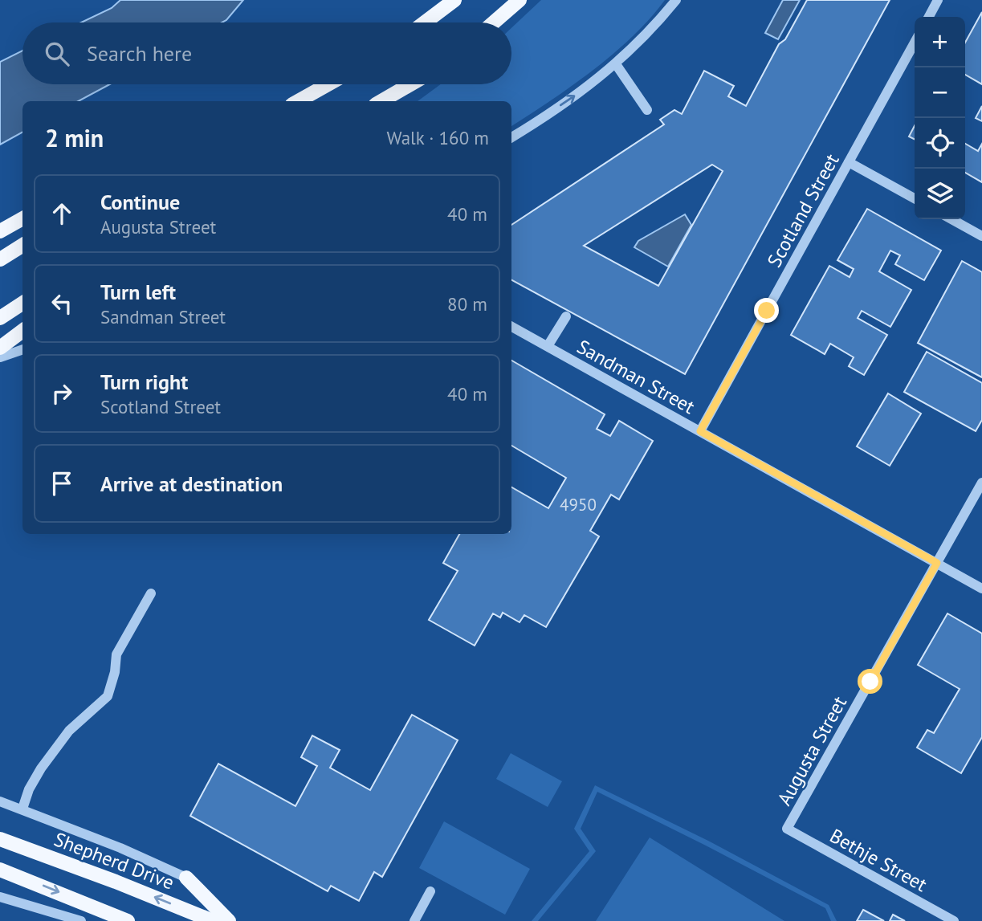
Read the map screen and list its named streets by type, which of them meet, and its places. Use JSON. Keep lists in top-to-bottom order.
{
  "streets": {
    "main road": ["Shepherd Drive"],
    "street": [
      "Scotland Street",
      "Sandman Street",
      "Augusta Street",
      "Bethje Street"
    ]
  },
  "crossings": [
    ["Scotland Street", "Sandman Street"],
    ["Sandman Street", "Augusta Street"],
    ["Augusta Street", "Bethje Street"]
  ],
  "house_numbers": ["4950"],
  "page": {
    "map_buttons": ["+", "−"],
    "search": "Search here",
    "heading": ["2 min", "Walk · 160 m"],
    "list": [
      ["Continue", "Augusta Street", "40 m"],
      ["Turn left", "Sandman Street", "80 m"],
      ["Turn right", "Scotland Street", "40 m"],
      "Arrive at destination"
    ]
  }
}
